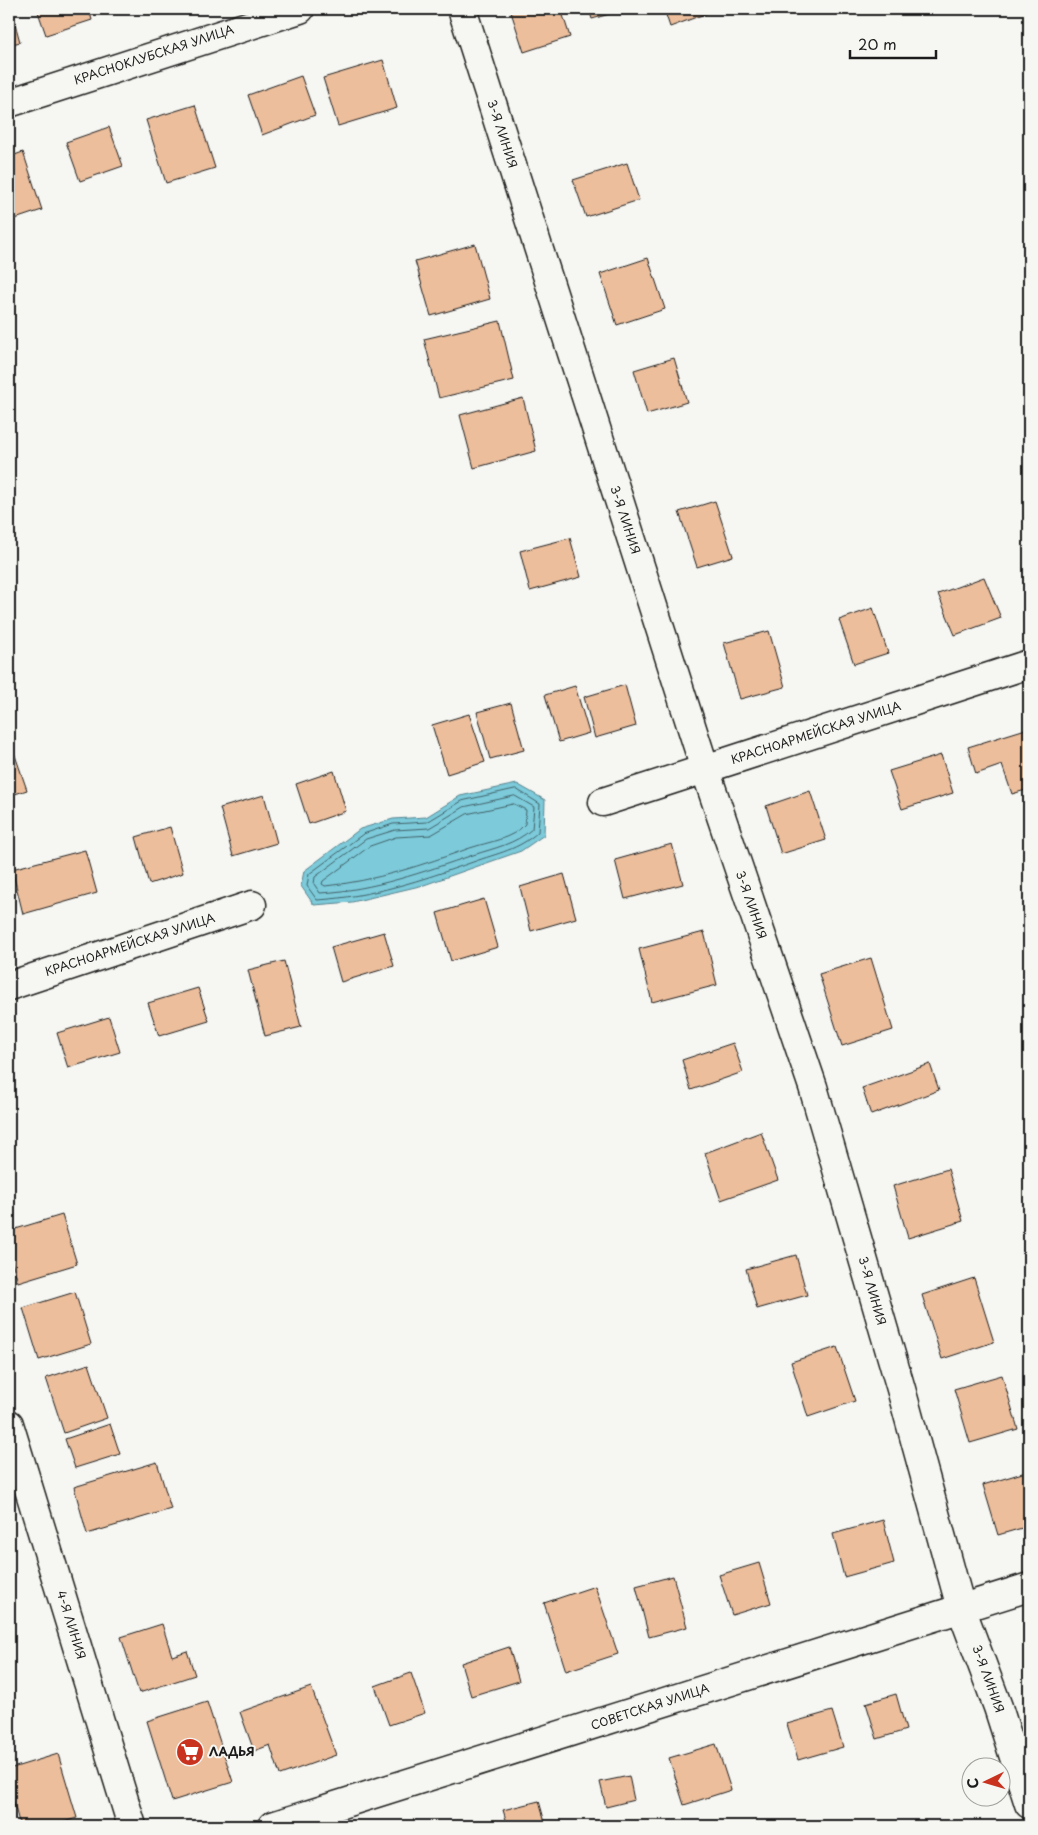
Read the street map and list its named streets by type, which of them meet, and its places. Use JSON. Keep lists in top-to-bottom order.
{
  "streets": {
    "street": [
      "КРАСНОКЛУБСКАЯ УЛИЦА",
      "3-Я ЛИНИЯ",
      "КРАСНОАРМЕЙСКАЯ УЛИЦА",
      "4-Я ЛИНИЯ",
      "СОВЕТСКАЯ УЛИЦА"
    ]
  },
  "crossings": [
    ["3-Я ЛИНИЯ", "КРАСНОАРМЕЙСКАЯ УЛИЦА"],
    ["3-Я ЛИНИЯ", "СОВЕТСКАЯ УЛИЦА"]
  ],
  "places": {
    "supermarket": ["ЛАДЬЯ"]
  },
  "scale_bar": "20 m",
  "north": "left"
}
